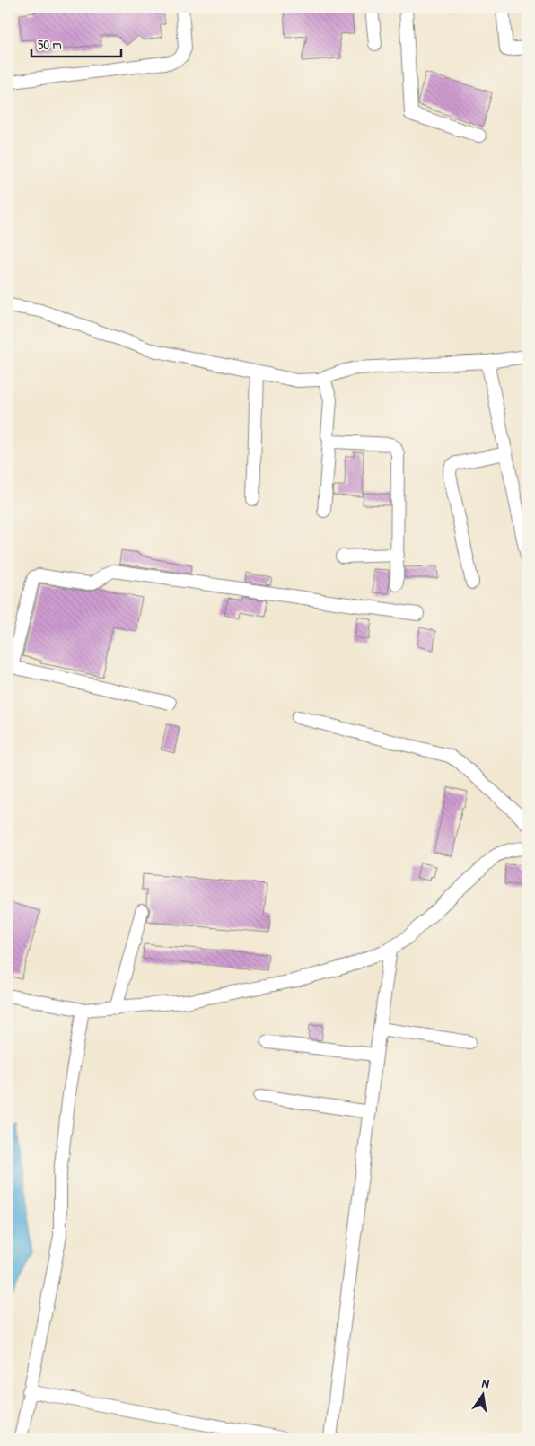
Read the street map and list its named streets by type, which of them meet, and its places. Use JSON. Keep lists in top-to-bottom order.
{
  "scale_bar": "50 m",
  "north": "top"
}
